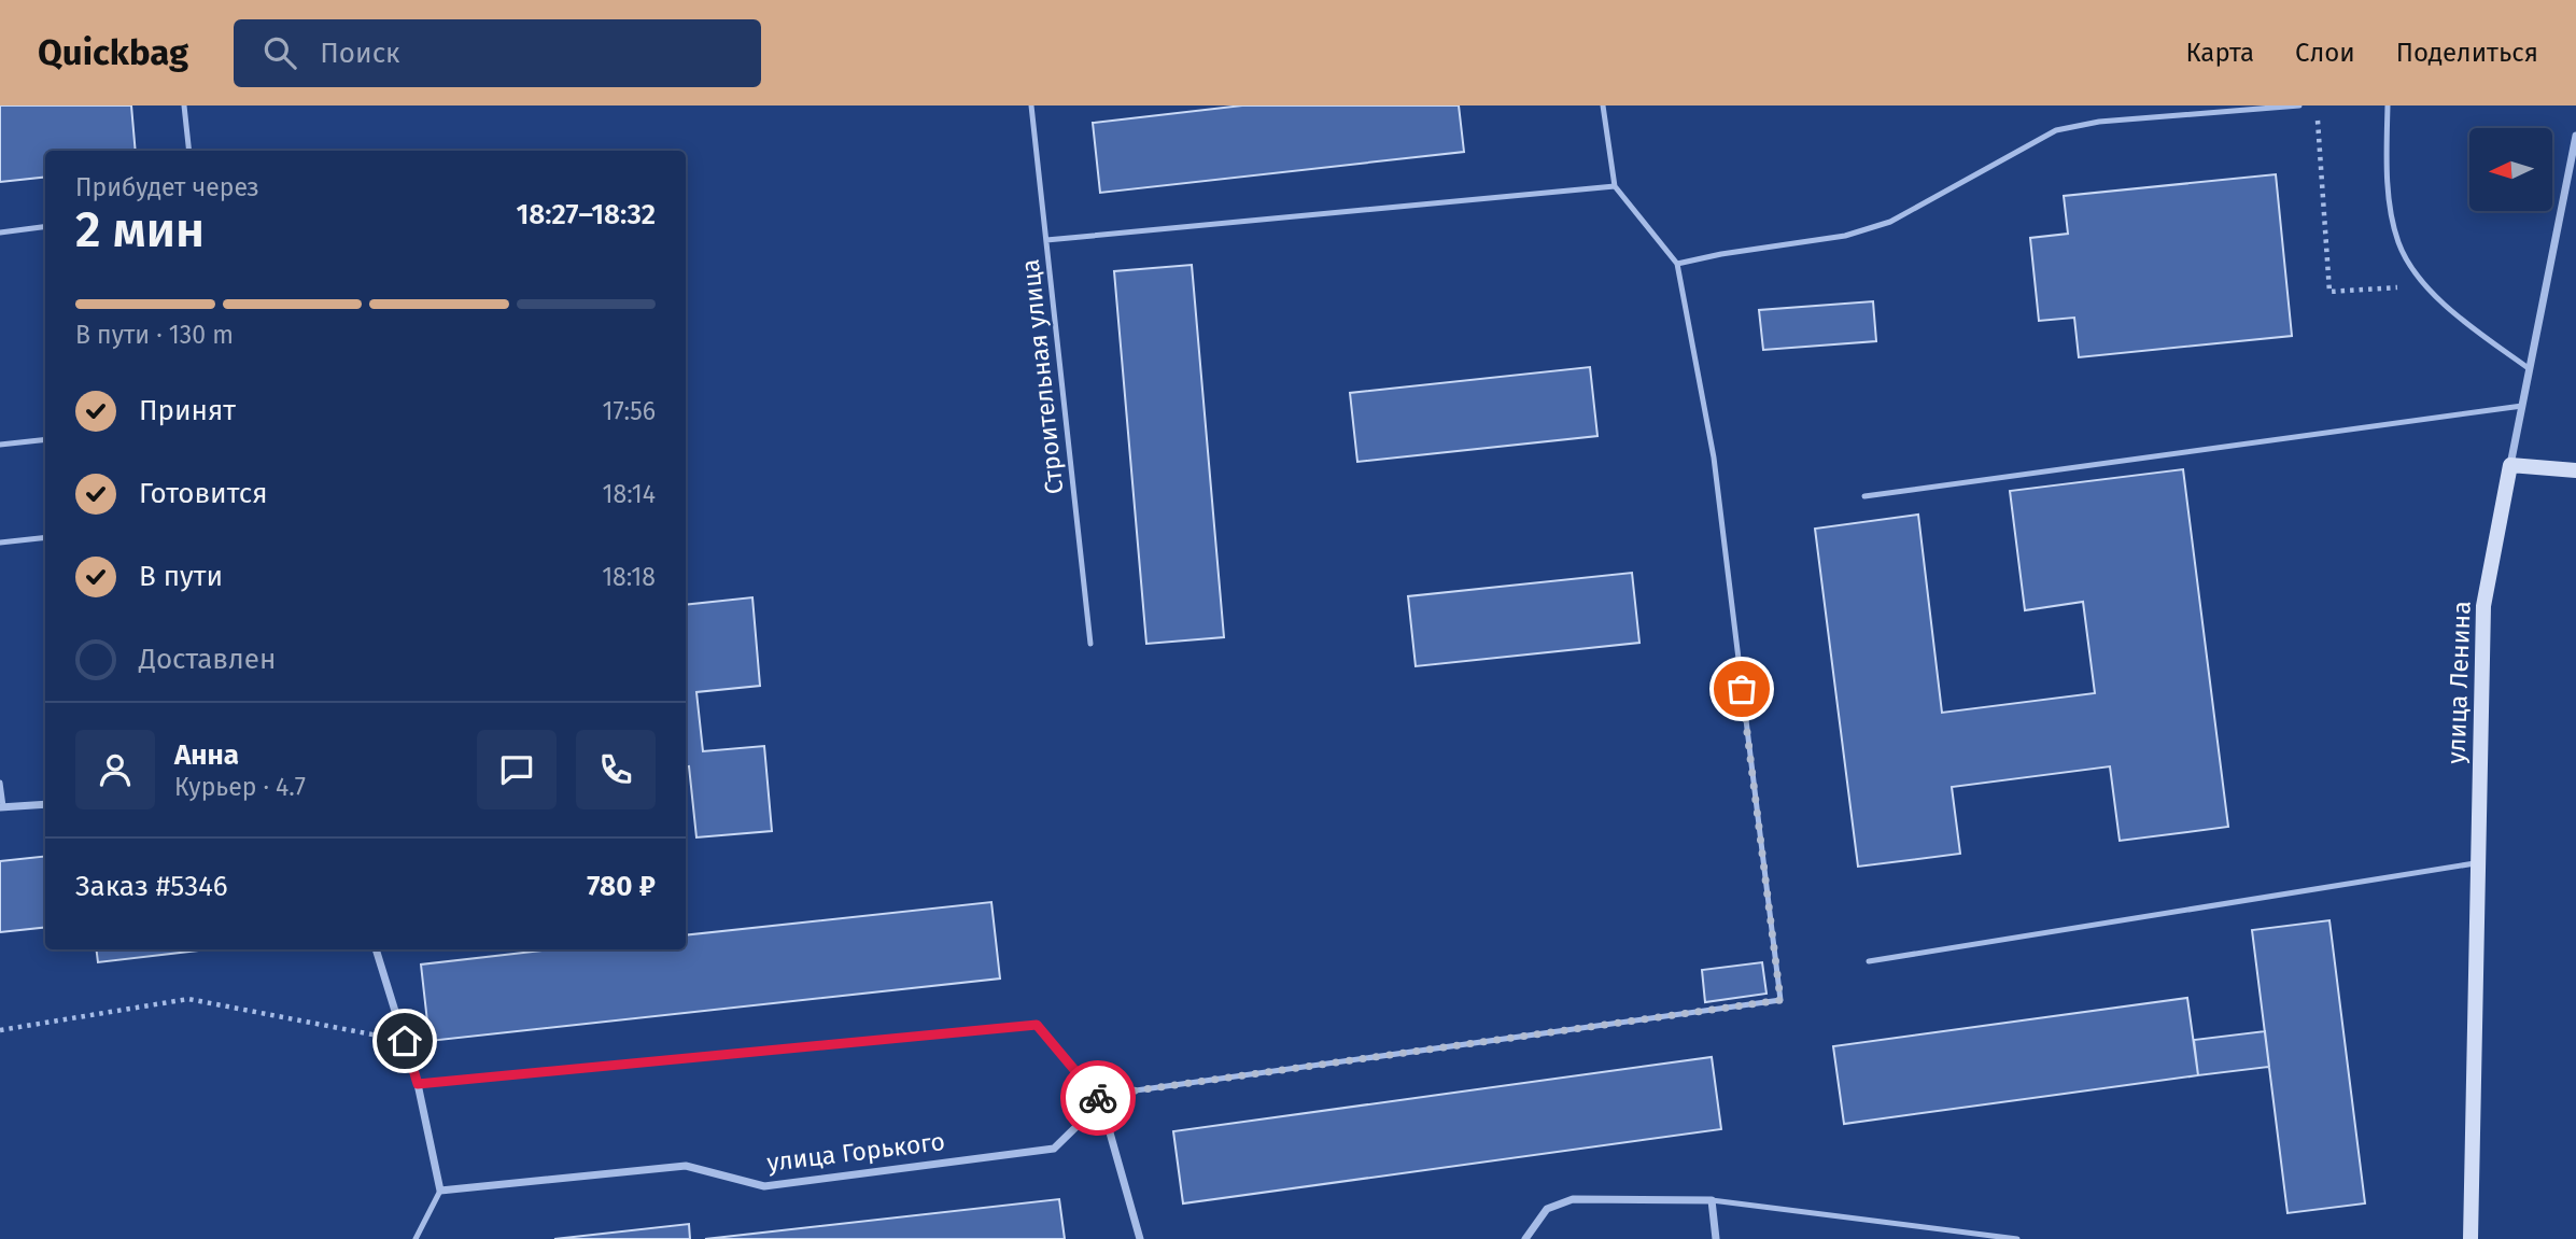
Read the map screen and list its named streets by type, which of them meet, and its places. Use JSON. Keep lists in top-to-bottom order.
{
  "streets": {
    "street": ["улица Ленина", "улица Горького"],
    "lane": ["Строительная улица"]
  },
  "north": "left",
  "page": {
    "header": "Quickbag",
    "search": "Поиск",
    "nav": ["Карта", "Слои", "Поделиться"],
    "heading": ["2 мин", "Прибудет через", "18:27–18:32"],
    "panel": [
      "Анна",
      "Курьер · 4.7",
      "Заказ #5346",
      "780 ₽"
    ],
    "bar": "В пути · 130 m",
    "list": [
      ["Принят", "17:56"],
      ["Готовится", "18:14"],
      ["В пути", "18:18"],
      "Доставлен"
    ]
  }
}
